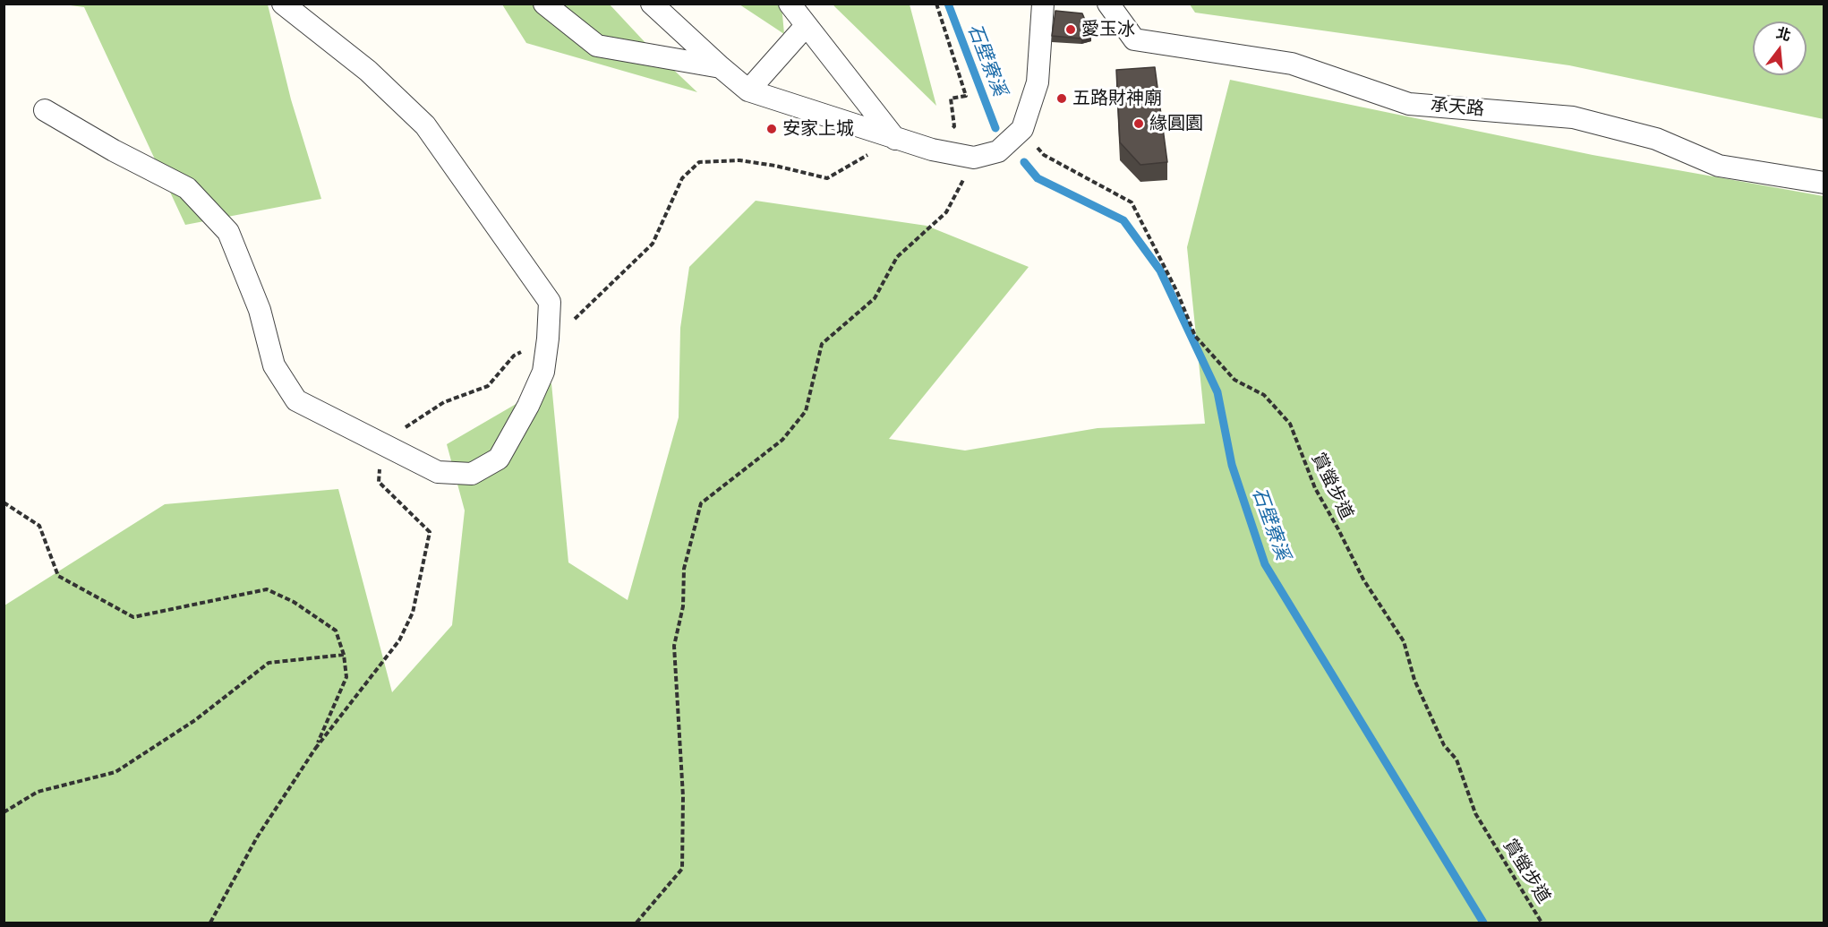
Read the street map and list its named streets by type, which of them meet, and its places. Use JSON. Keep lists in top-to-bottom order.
{
  "streets": {
    "street": ["承天路"],
    "path": ["賞螢步道"]
  },
  "water": ["石壁寮溪"],
  "places": [
    "愛玉冰",
    "五路財神廟",
    "緣圓園",
    "安家上城"
  ],
  "north": "top"
}
